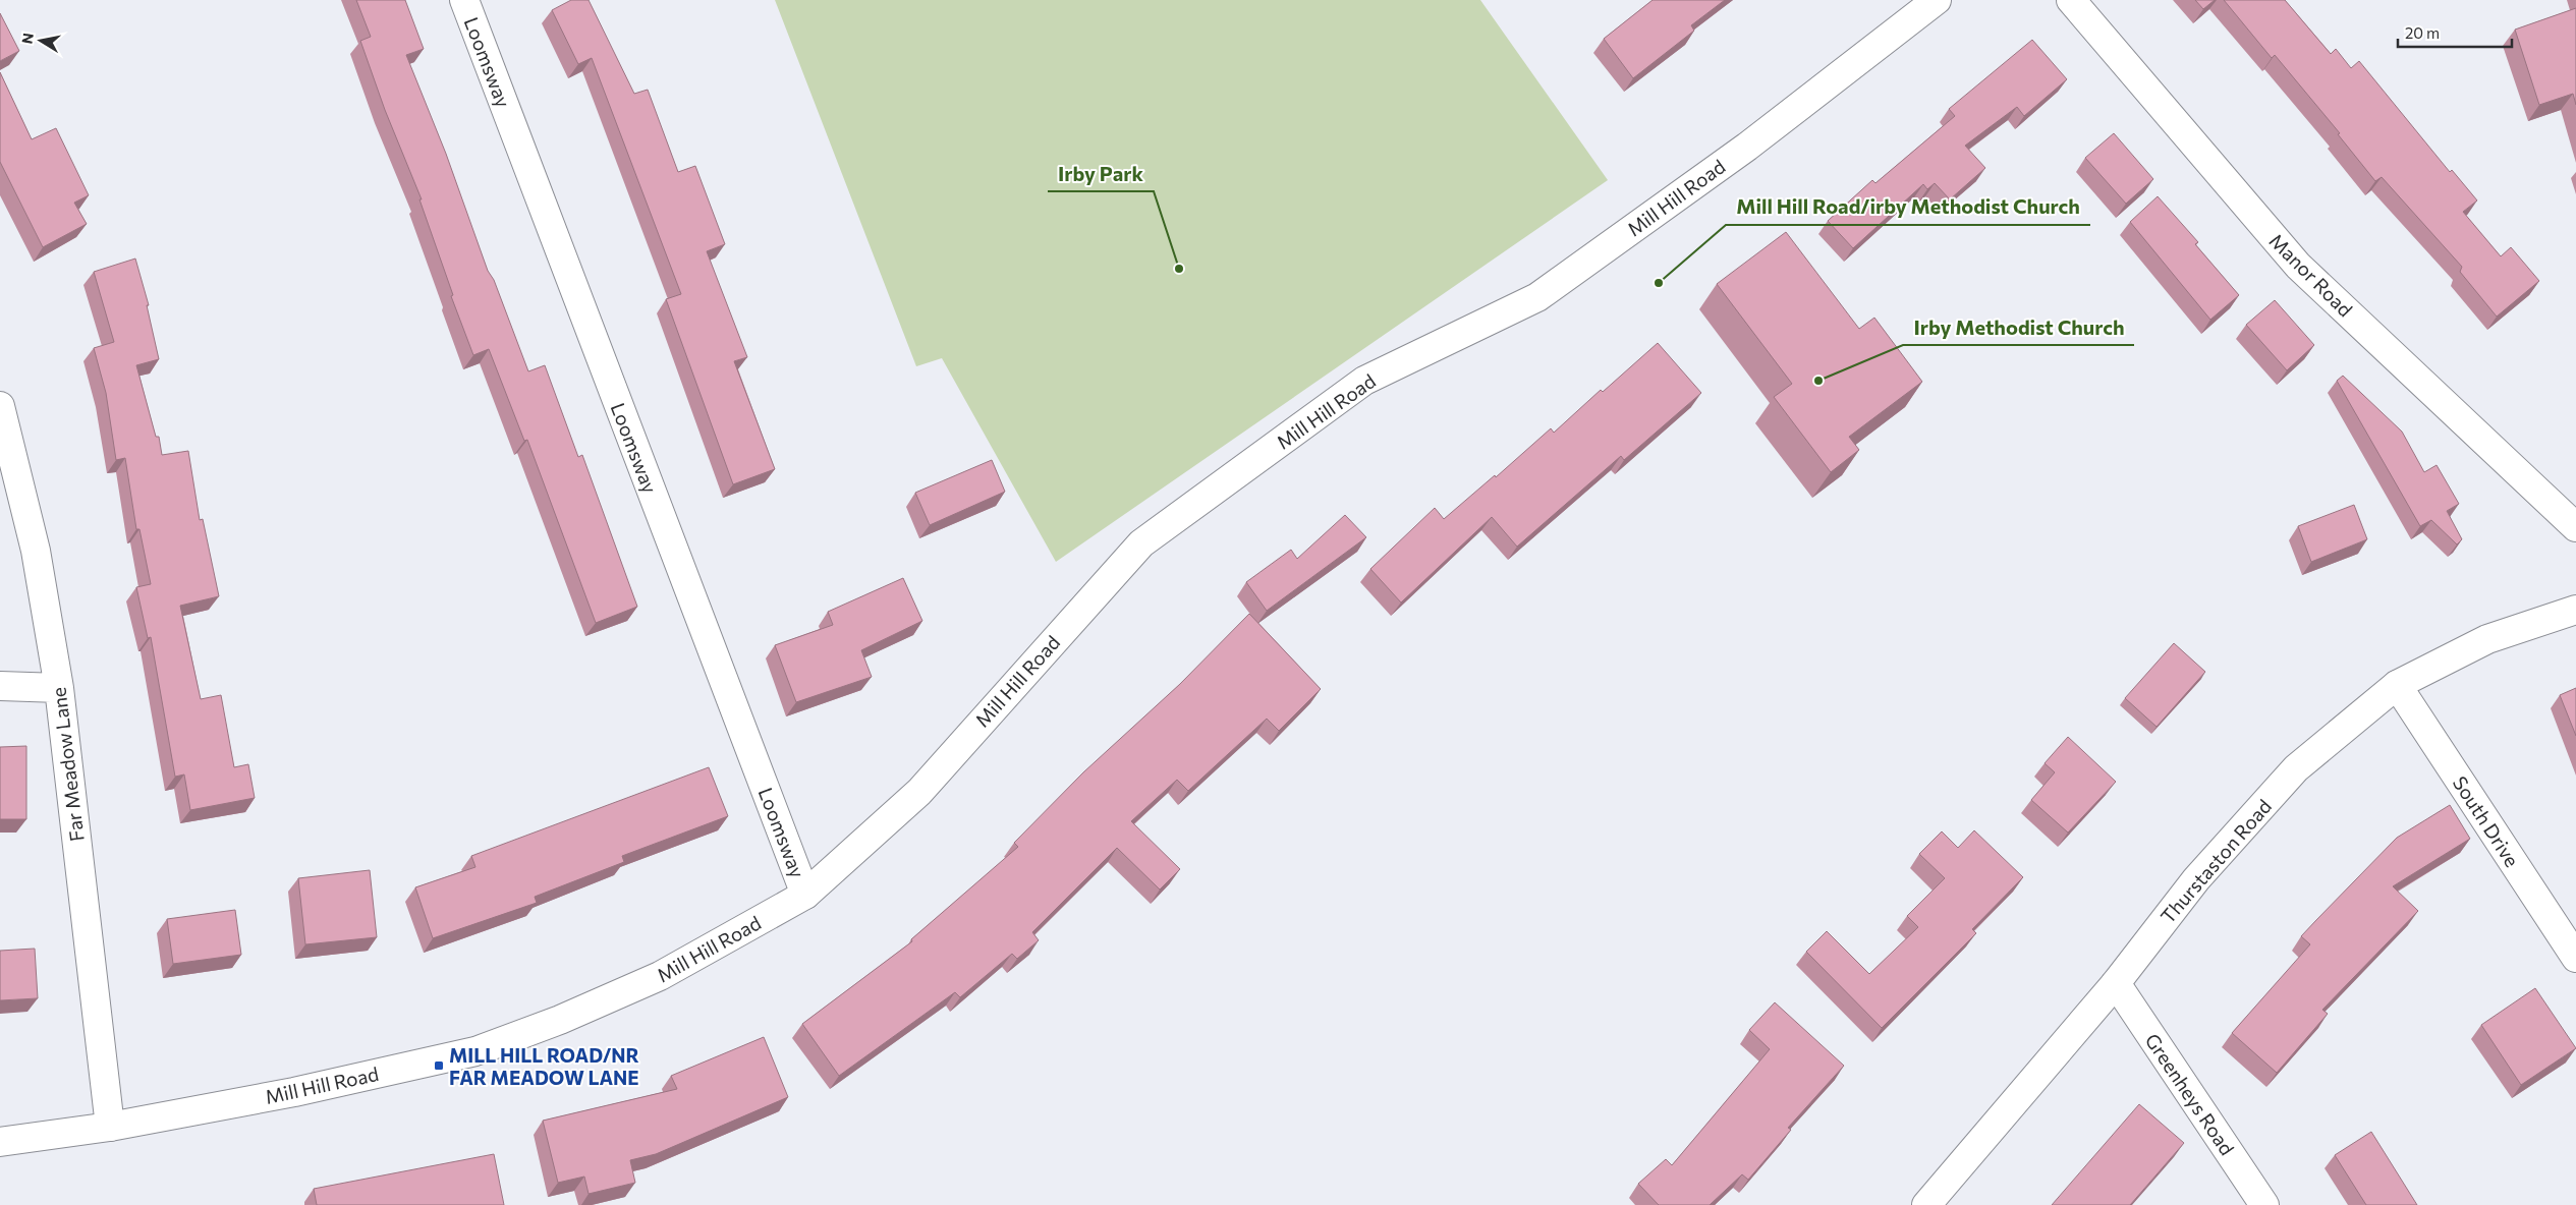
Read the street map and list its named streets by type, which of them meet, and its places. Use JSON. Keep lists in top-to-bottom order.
{
  "streets": {
    "street": [
      "Loomsway",
      "Mill Hill Road",
      "Manor Road",
      "Far Meadow Lane",
      "South Drive",
      "Thurstaston Road",
      "Greenheys Road"
    ]
  },
  "crossings": [
    ["Loomsway", "Mill Hill Road"],
    ["Mill Hill Road", "Far Meadow Lane"],
    ["South Drive", "Thurstaston Road"],
    ["Thurstaston Road", "Greenheys Road"]
  ],
  "places": {
    "other": ["Irby Park", "Mill Hill Road/irby Methodist Church", "Irby Methodist Church"],
    "transit": ["MILL HILL ROAD/NR FAR MEADOW LANE"]
  },
  "scale_bar": "20 m",
  "north": "left"
}
